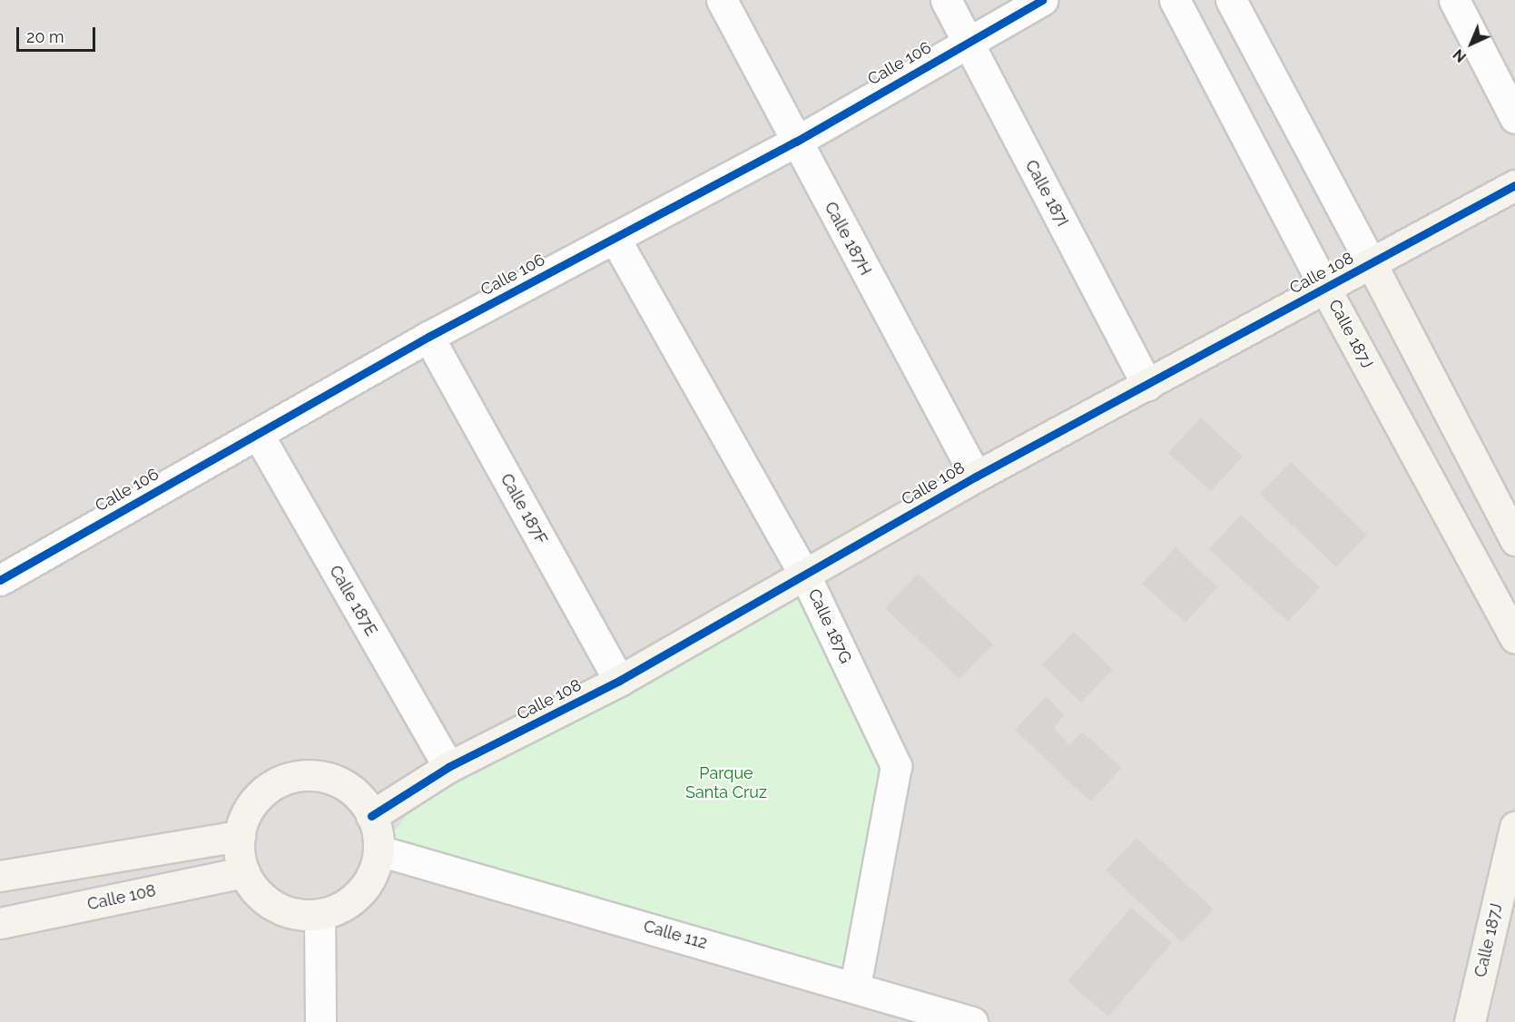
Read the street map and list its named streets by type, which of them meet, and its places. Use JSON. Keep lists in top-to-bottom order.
{
  "streets": {
    "street": [
      "Calle 106",
      "Calle 187I",
      "Calle 187H",
      "Calle 108",
      "Calle 187J",
      "Calle 187F",
      "Calle 187E",
      "Calle 187G",
      "Calle 112"
    ]
  },
  "crossings": [
    ["Calle 106", "Calle 187I"],
    ["Calle 106", "Calle 187H"],
    ["Calle 106", "Calle 187F"],
    ["Calle 106", "Calle 187E"],
    ["Calle 106", "Calle 187G"],
    ["Calle 187I", "Calle 108"],
    ["Calle 187H", "Calle 108"],
    ["Calle 108", "Calle 187J"],
    ["Calle 108", "Calle 187F"],
    ["Calle 108", "Calle 187E"],
    ["Calle 108", "Calle 187G"],
    ["Calle 108", "Calle 112"],
    ["Calle 187G", "Calle 112"]
  ],
  "parks": ["Parque Santa Cruz"],
  "scale_bar": "20 m",
  "north": "bottom left"
}
